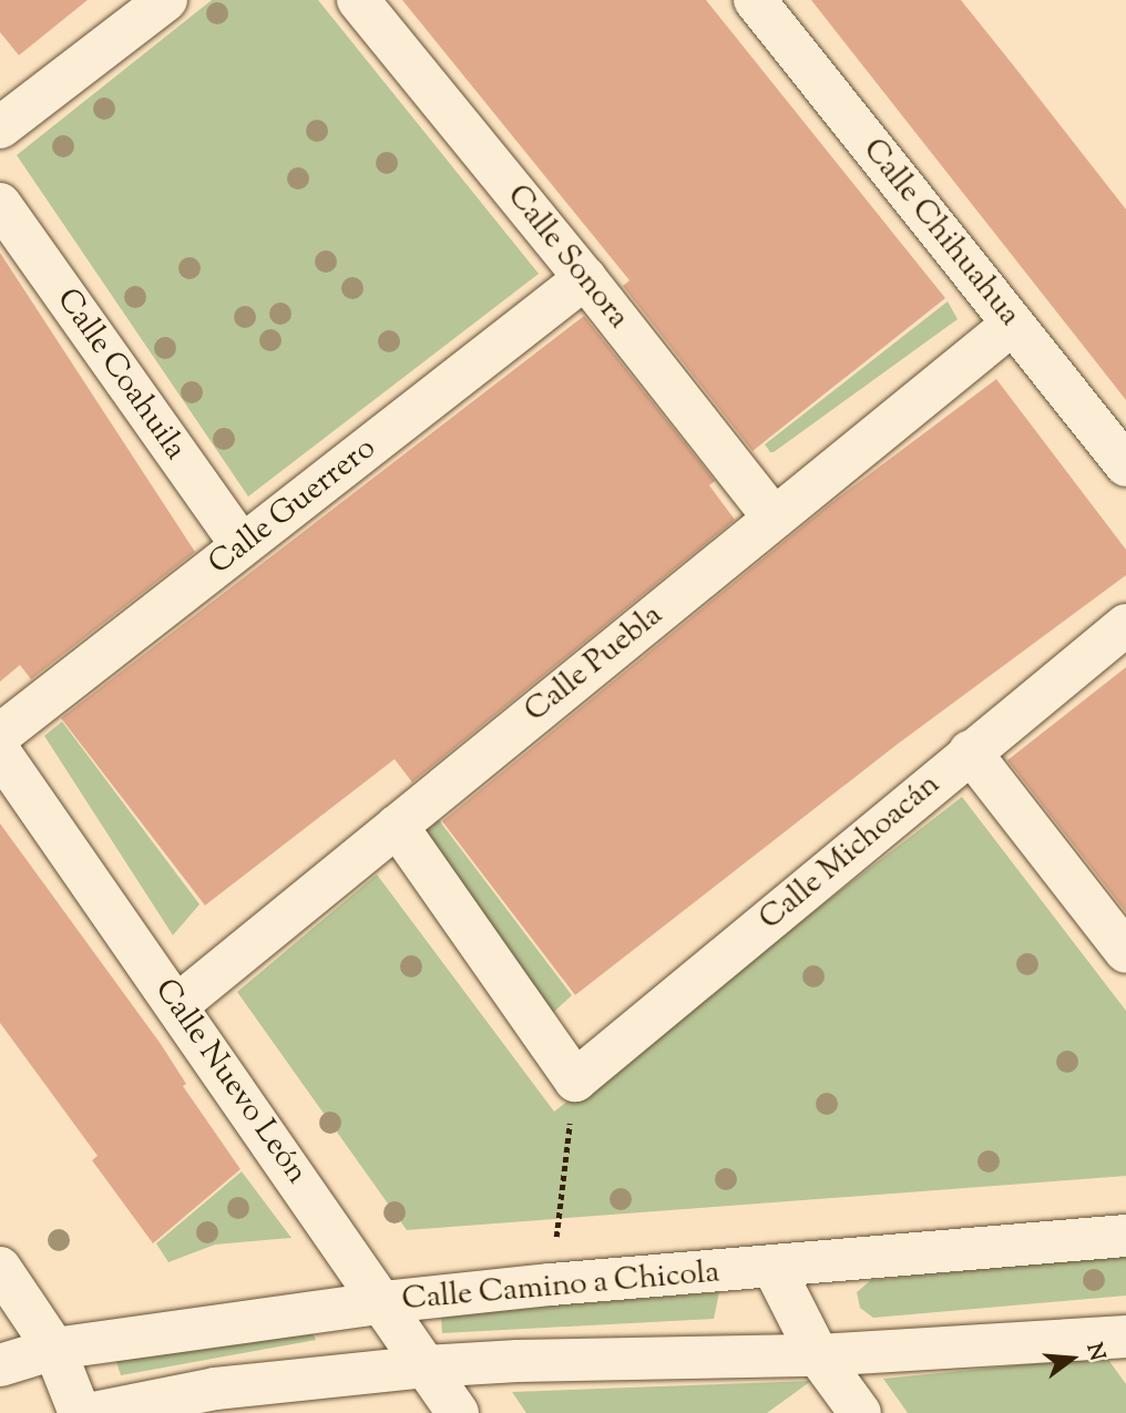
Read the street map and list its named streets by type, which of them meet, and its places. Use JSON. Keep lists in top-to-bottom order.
{
  "streets": {
    "street": [
      "Calle Chihuahua",
      "Calle Sonora",
      "Calle Coahuila",
      "Calle Guerrero",
      "Calle Puebla",
      "Calle Michoacán",
      "Calle Nuevo León",
      "Calle Camino a Chicola"
    ]
  },
  "crossings": [
    ["Calle Chihuahua", "Calle Puebla"],
    ["Calle Sonora", "Calle Guerrero"],
    ["Calle Sonora", "Calle Puebla"],
    ["Calle Coahuila", "Calle Guerrero"],
    ["Calle Puebla", "Calle Nuevo León"],
    ["Calle Nuevo León", "Calle Camino a Chicola"]
  ],
  "north": "right"
}
